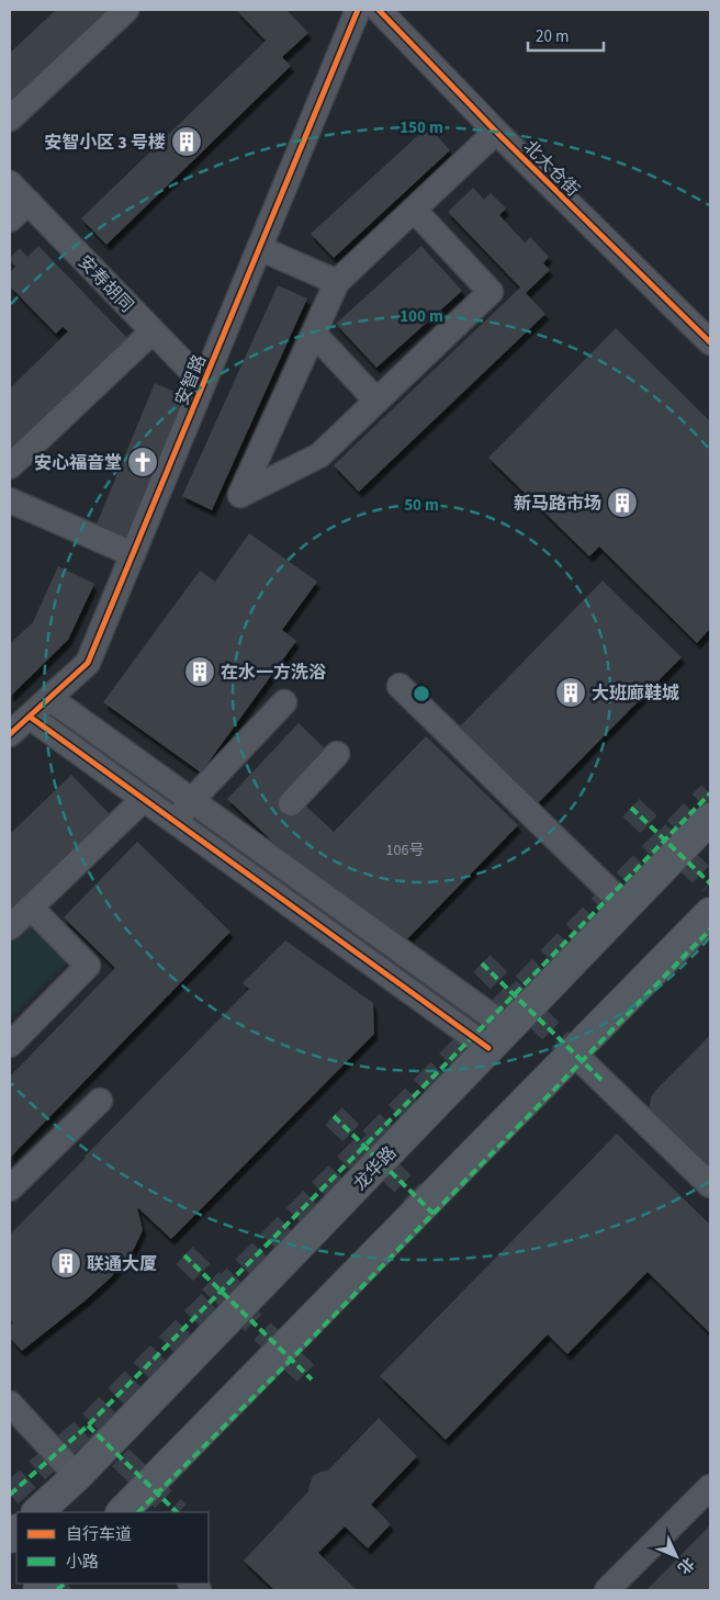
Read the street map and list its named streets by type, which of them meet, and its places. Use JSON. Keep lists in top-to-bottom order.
{
  "streets": {
    "main road": ["龙华路"],
    "street": ["北大仓街", "安寿胡同", "安智路"]
  },
  "crossings": [
    ["安寿胡同", "安智路"]
  ],
  "places": {
    "building": [
      "安智小区 3 号楼",
      "新马路市场",
      "在水一方洗浴",
      "大班廊鞋城",
      "联通大厦"
    ],
    "church": ["安心福音堂"]
  },
  "house_numbers": ["106号"],
  "legend": ["自行车道", "小路"],
  "scale_bar": "20 m",
  "north": "bottom right",
  "rings": ["150 m", "100 m", "50 m"]
}
